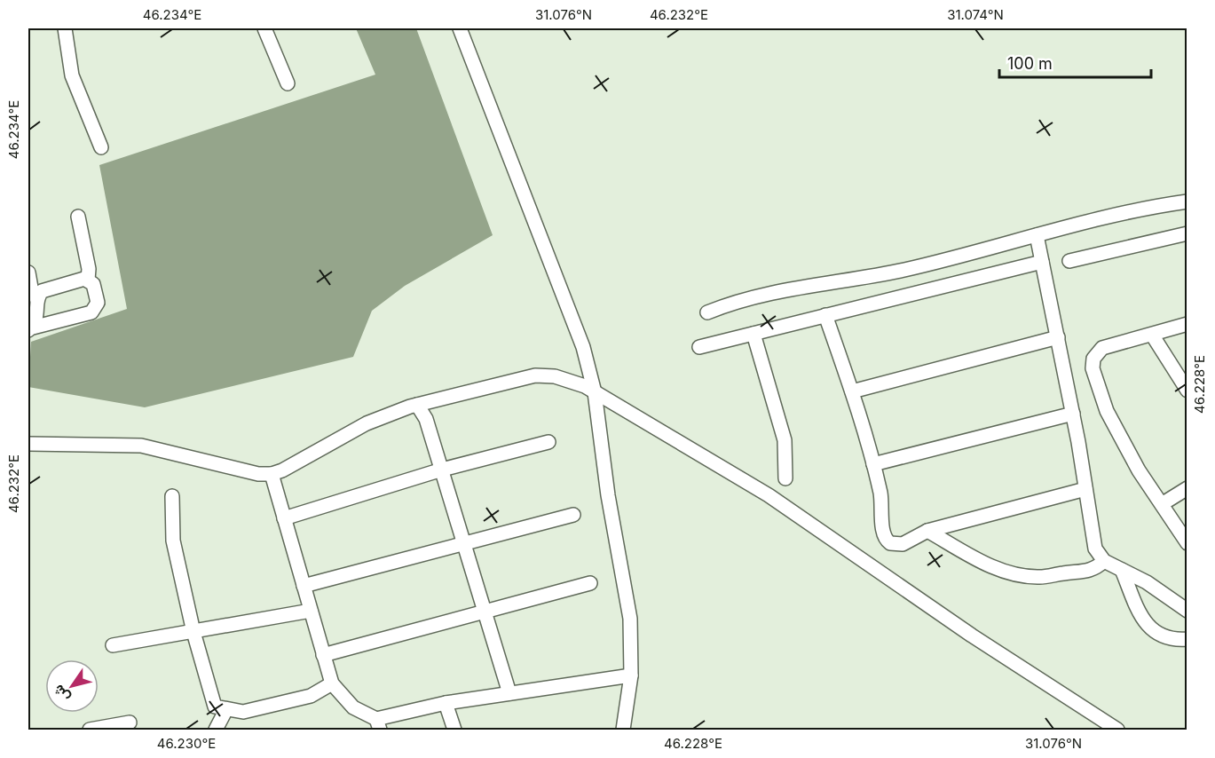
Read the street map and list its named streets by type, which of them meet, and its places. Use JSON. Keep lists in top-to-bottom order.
{
  "scale_bar": "100 m",
  "north": "bottom left",
  "coordinates": [
    "46.234°E",
    "31.076°N",
    "46.232°E",
    "31.074°N",
    "46.228°E",
    "46.230°E"
  ]
}
